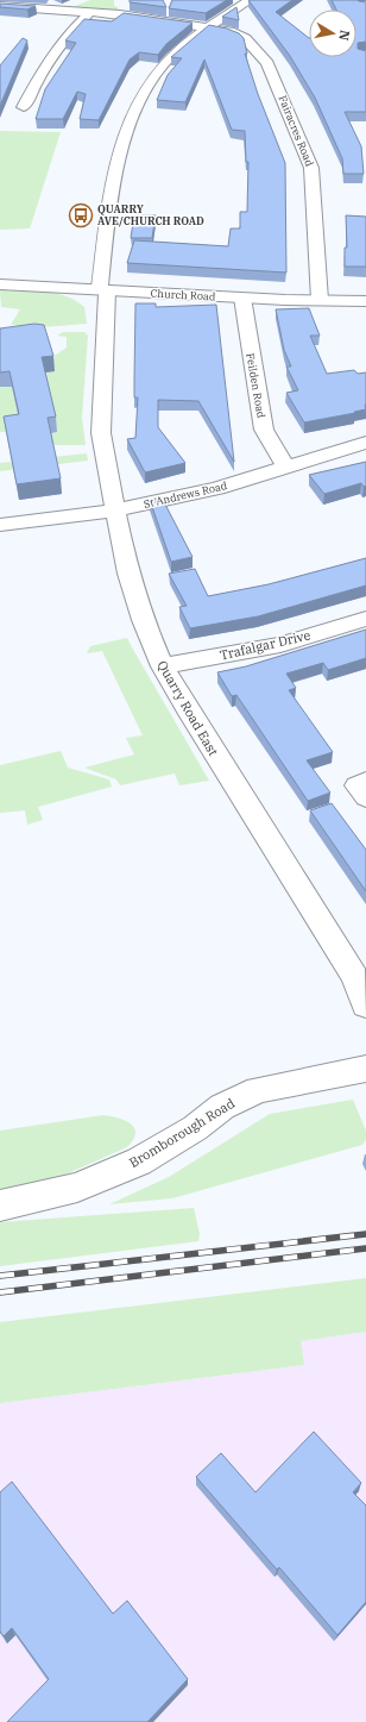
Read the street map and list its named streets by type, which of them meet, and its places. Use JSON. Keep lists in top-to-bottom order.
{
  "streets": {
    "street": [
      "Fairacres Road",
      "Church Road",
      "Feilden Road",
      "St Andrews Road",
      "Trafalgar Drive",
      "Quarry Road East",
      "Bromborough Road"
    ]
  },
  "crossings": [
    ["Fairacres Road", "Church Road"],
    ["Fairacres Road", "Quarry Road East"],
    ["Church Road", "Feilden Road"],
    ["Church Road", "Quarry Road East"],
    ["Feilden Road", "St Andrews Road"],
    ["St Andrews Road", "Quarry Road East"],
    ["Trafalgar Drive", "Quarry Road East"]
  ],
  "places": {
    "bus stop": ["QUARRY AVE/CHURCH ROAD"]
  },
  "north": "right"
}
